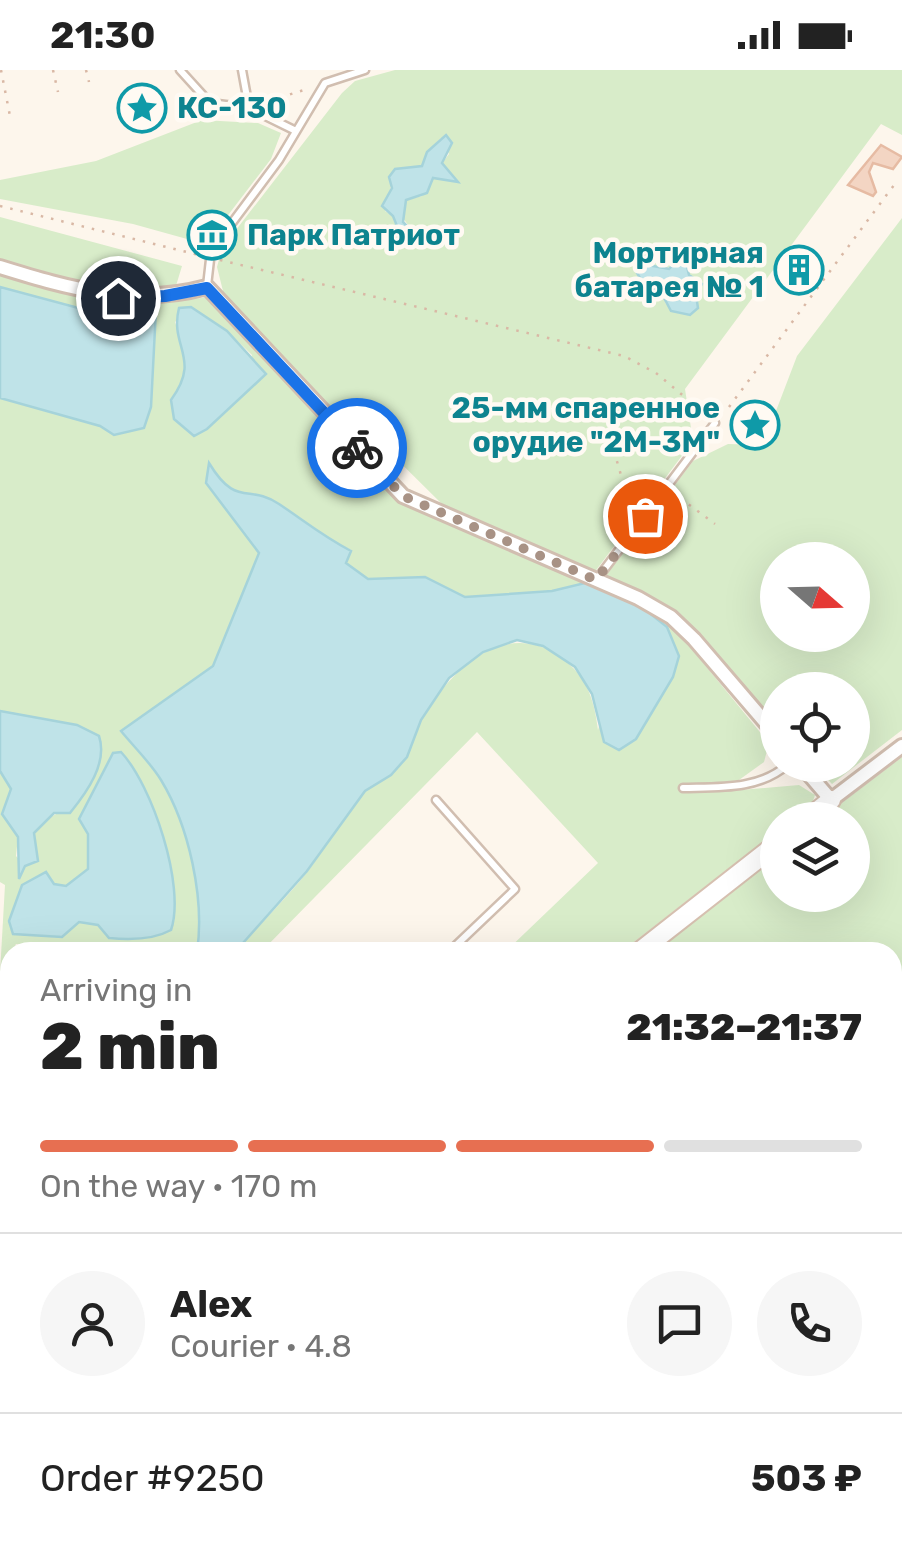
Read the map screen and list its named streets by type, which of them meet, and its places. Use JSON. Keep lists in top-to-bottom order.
{
  "places": {
    "place": ["КС-130", "25-мм спаренное орудие \"2М-3М\""],
    "museum": ["Парк Патриот"],
    "building": ["Мортирная батарея № 1"]
  },
  "north": "right",
  "page": {
    "status": "21:30",
    "heading": ["2 min", "Arriving in", "21:32–21:37"],
    "panel": [
      "Alex",
      "Courier · 4.8",
      "Order #9250",
      "503 ₽"
    ],
    "bar": "On the way · 170 m"
  }
}
